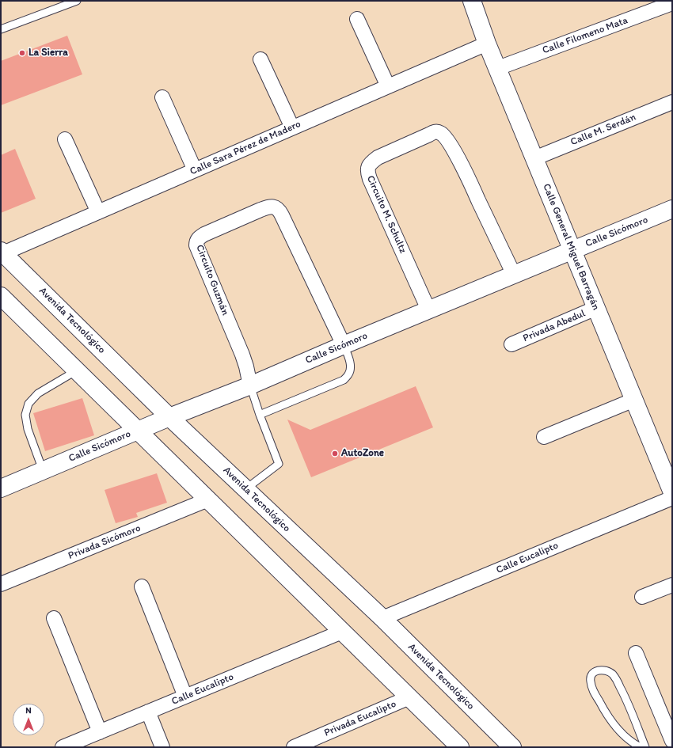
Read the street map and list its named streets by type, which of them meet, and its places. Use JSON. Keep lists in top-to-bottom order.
{
  "streets": {
    "main road": ["Calle Sicómoro", "Calle General Miguel Barragán", "Avenida Tecnológico"],
    "street": [
      "Calle Filomeno Mata",
      "Calle M. Serdán",
      "Calle Sara Pérez de Madero",
      "Circuito M. Schultz",
      "Circuito Guzmán",
      "Privada Abedul",
      "Privada Sicómoro",
      "Calle Eucalipto",
      "Privada Eucalipto"
    ]
  },
  "crossings": [
    ["Calle Filomeno Mata", "Calle General Miguel Barragán"],
    ["Calle M. Serdán", "Calle General Miguel Barragán"],
    ["Calle Sara Pérez de Madero", "Calle General Miguel Barragán"],
    ["Calle Sara Pérez de Madero", "Avenida Tecnológico"],
    ["Circuito M. Schultz", "Calle Sicómoro"],
    ["Calle Sicómoro", "Calle General Miguel Barragán"],
    ["Calle Sicómoro", "Circuito Guzmán"],
    ["Calle Sicómoro", "Avenida Tecnológico"],
    ["Calle General Miguel Barragán", "Privada Abedul"],
    ["Avenida Tecnológico", "Calle Eucalipto"]
  ],
  "places": ["La Sierra", "AutoZone"],
  "north": "top"
}
